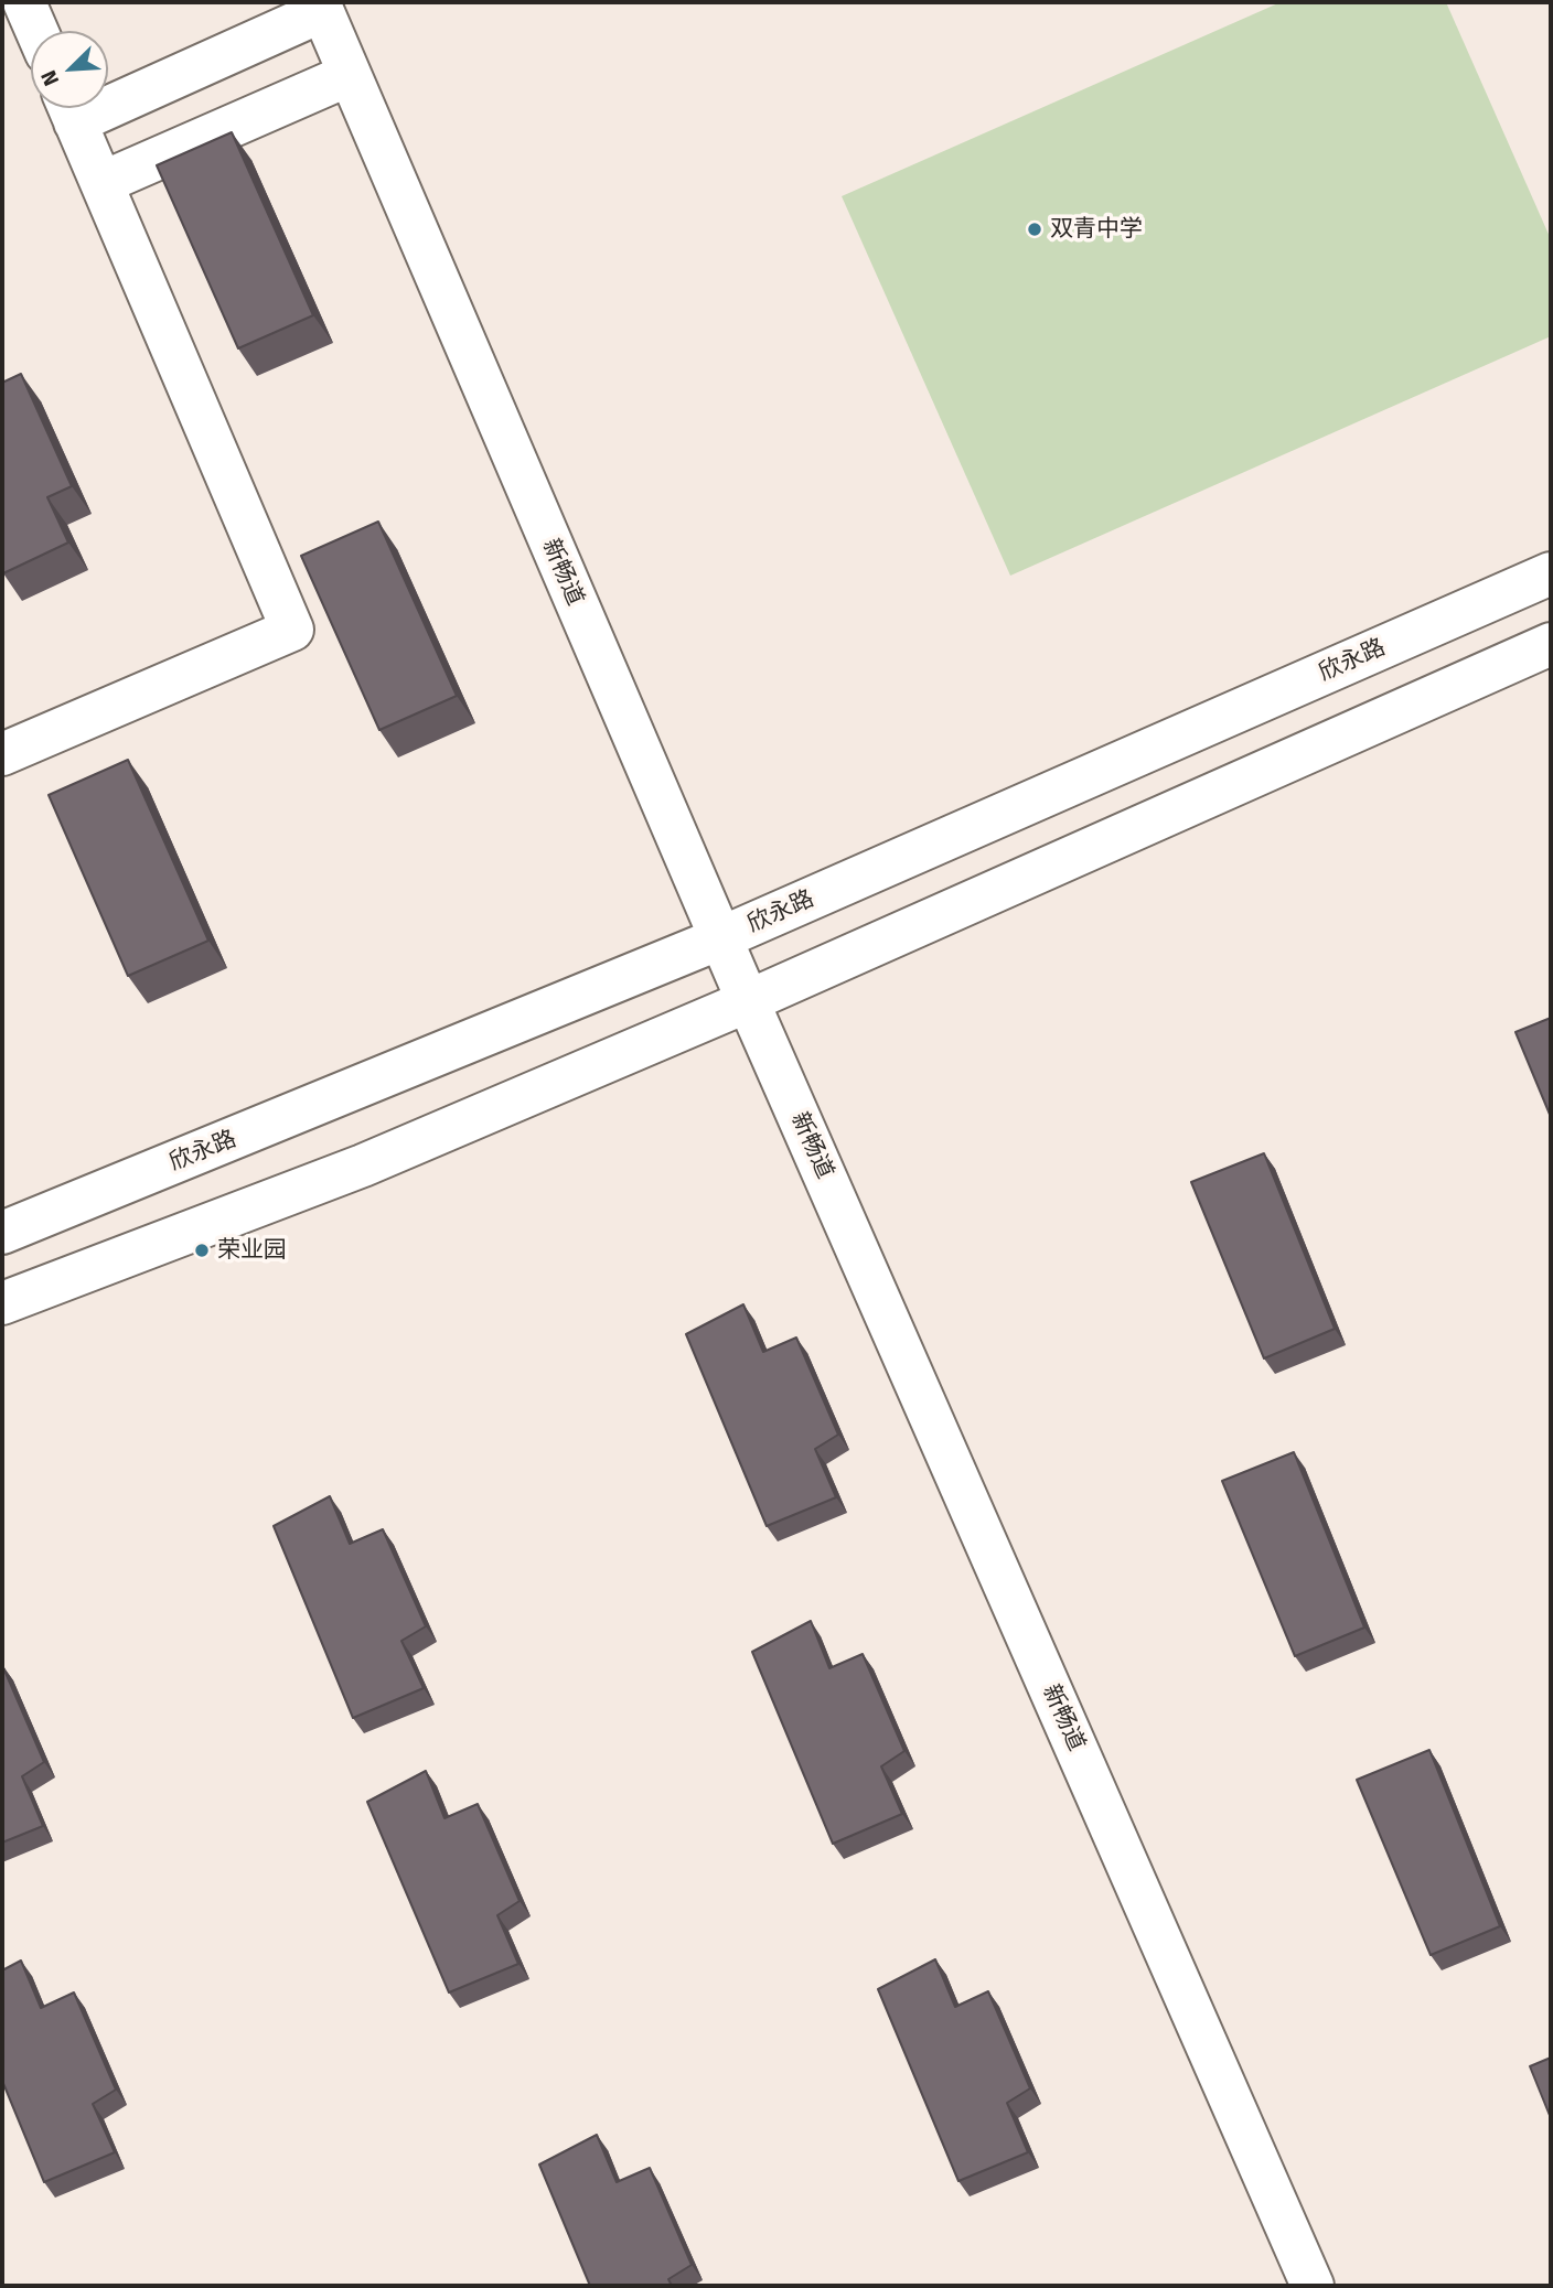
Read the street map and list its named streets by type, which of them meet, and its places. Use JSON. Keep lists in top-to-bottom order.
{
  "streets": {
    "street": ["新畅道", "欣永路"]
  },
  "crossings": [
    ["新畅道", "欣永路"]
  ],
  "places": ["双青中学", "荣业园"],
  "north": "bottom left"
}
